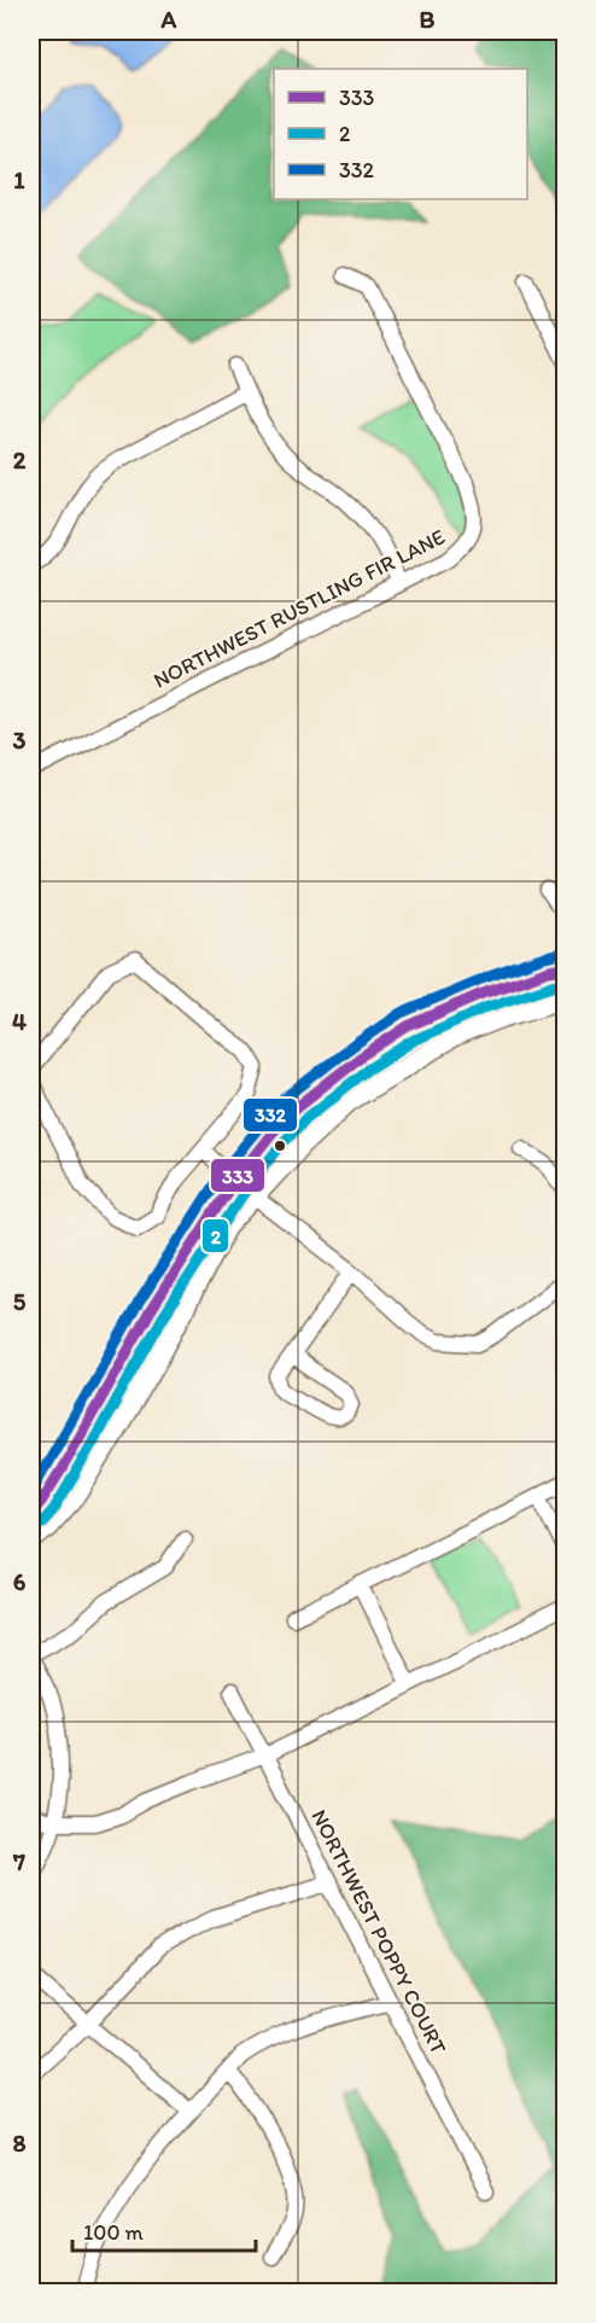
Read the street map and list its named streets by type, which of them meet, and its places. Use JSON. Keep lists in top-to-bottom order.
{
  "streets": {
    "street": ["NORTHWEST RUSTLING FIR LANE", "NORTHWEST POPPY COURT"]
  },
  "lines": ["transit line 332", "transit line 333", "transit line 2"],
  "legend": ["333", "2", "332"],
  "scale_bar": "100 m",
  "grid": {
    "columns": ["A", "B"],
    "rows": [
      "1",
      "2",
      "3",
      "4",
      "5",
      "6",
      "7",
      "8"
    ]
  }
}
